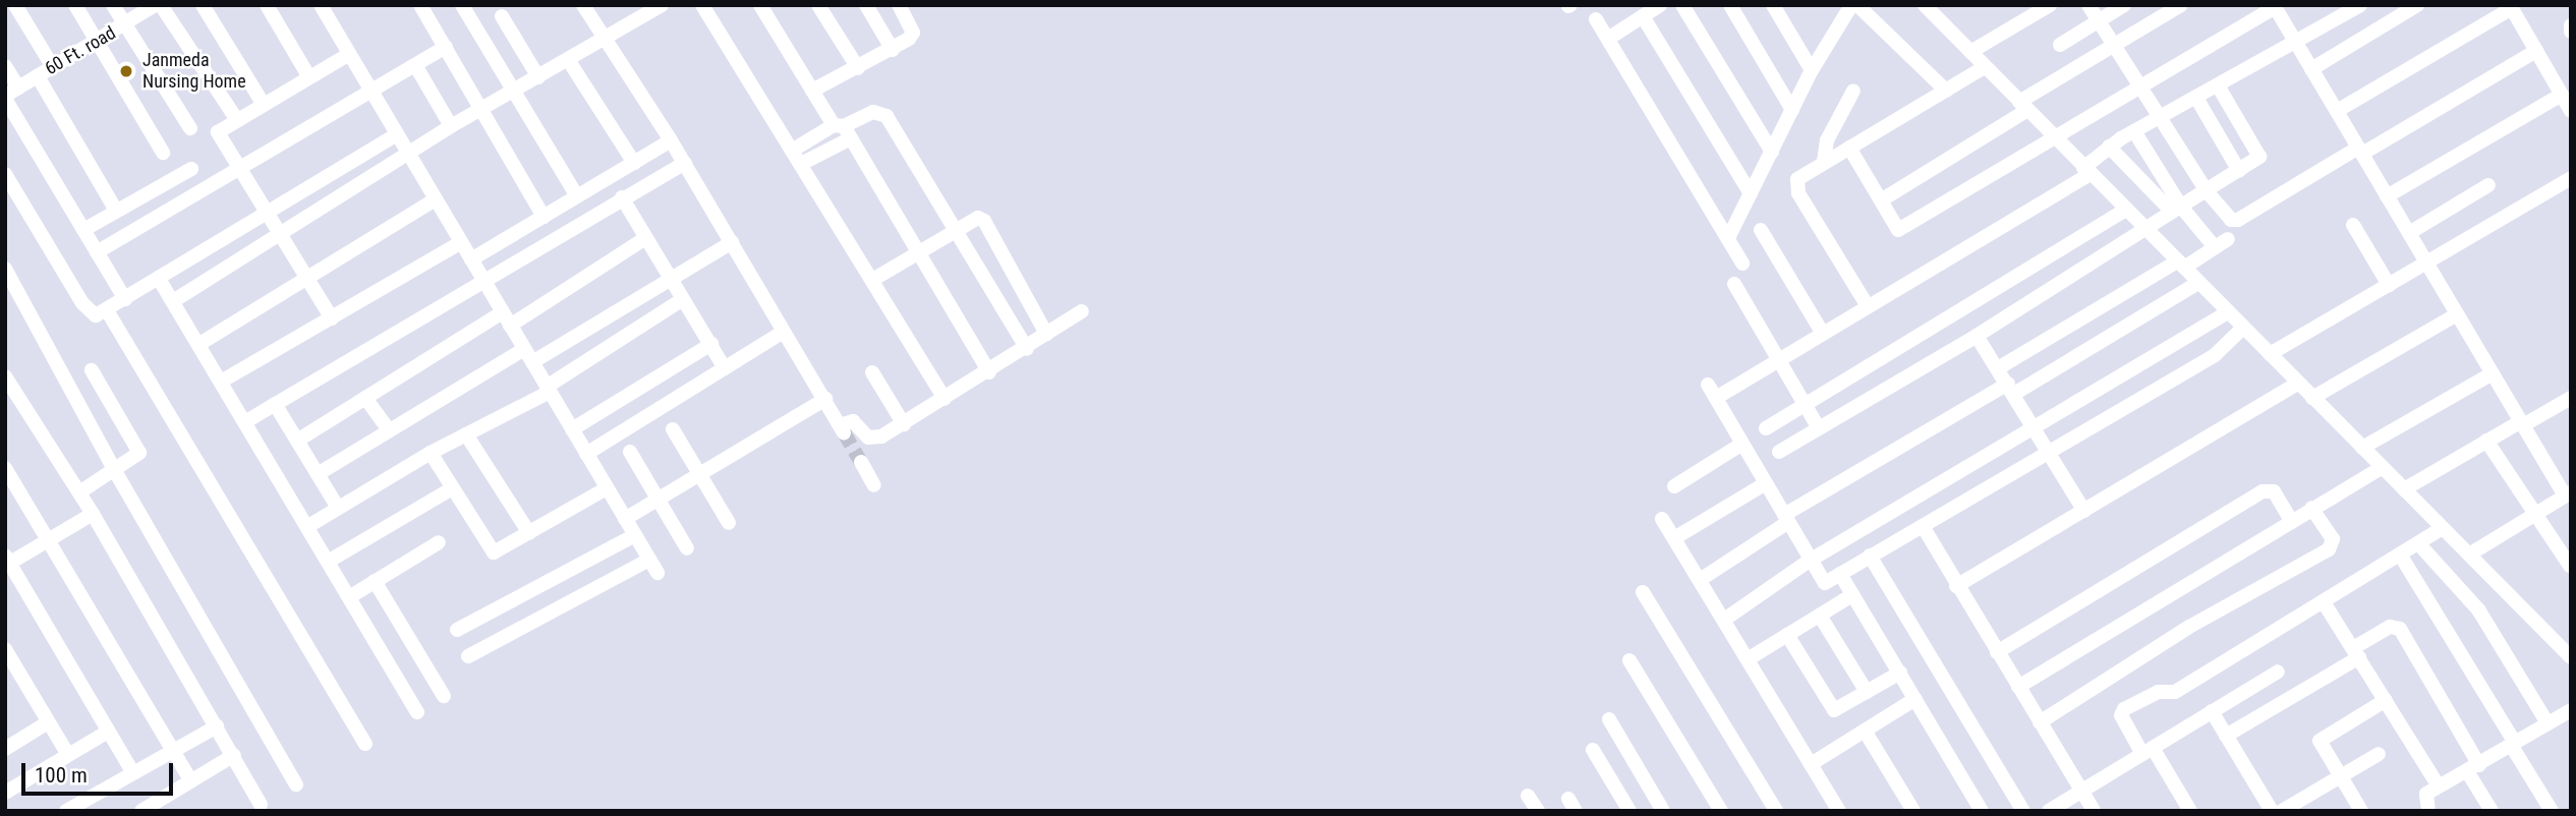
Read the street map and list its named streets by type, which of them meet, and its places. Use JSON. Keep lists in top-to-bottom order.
{
  "streets": {
    "street": ["60 Ft. road"]
  },
  "places": ["Janmeda Nursing Home"],
  "scale_bar": "100 m"
}
